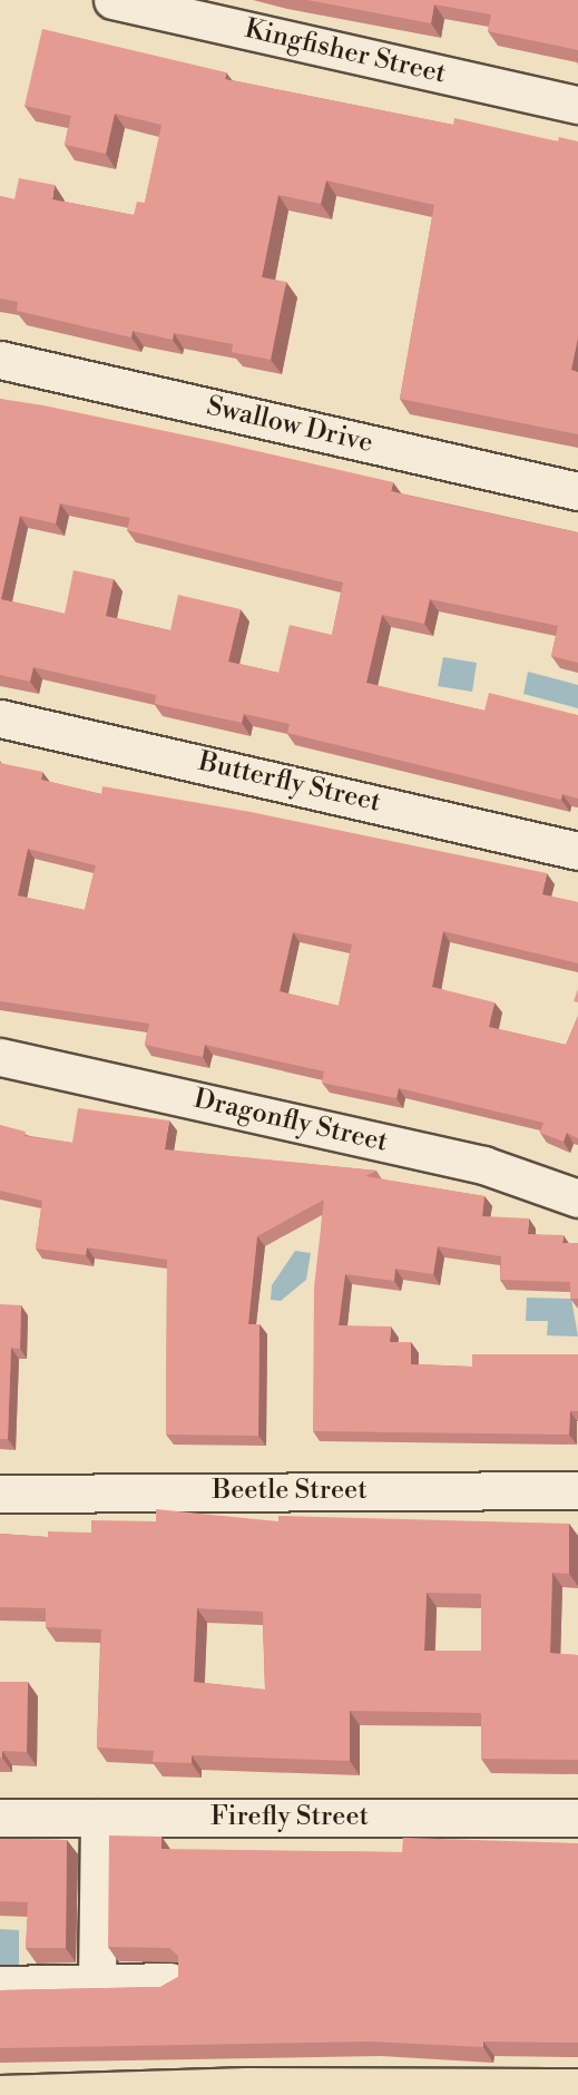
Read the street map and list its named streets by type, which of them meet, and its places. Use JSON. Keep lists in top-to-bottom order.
{
  "streets": {
    "street": [
      "Kingfisher Street",
      "Swallow Drive",
      "Butterfly Street",
      "Dragonfly Street",
      "Beetle Street",
      "Firefly Street"
    ]
  }
}
